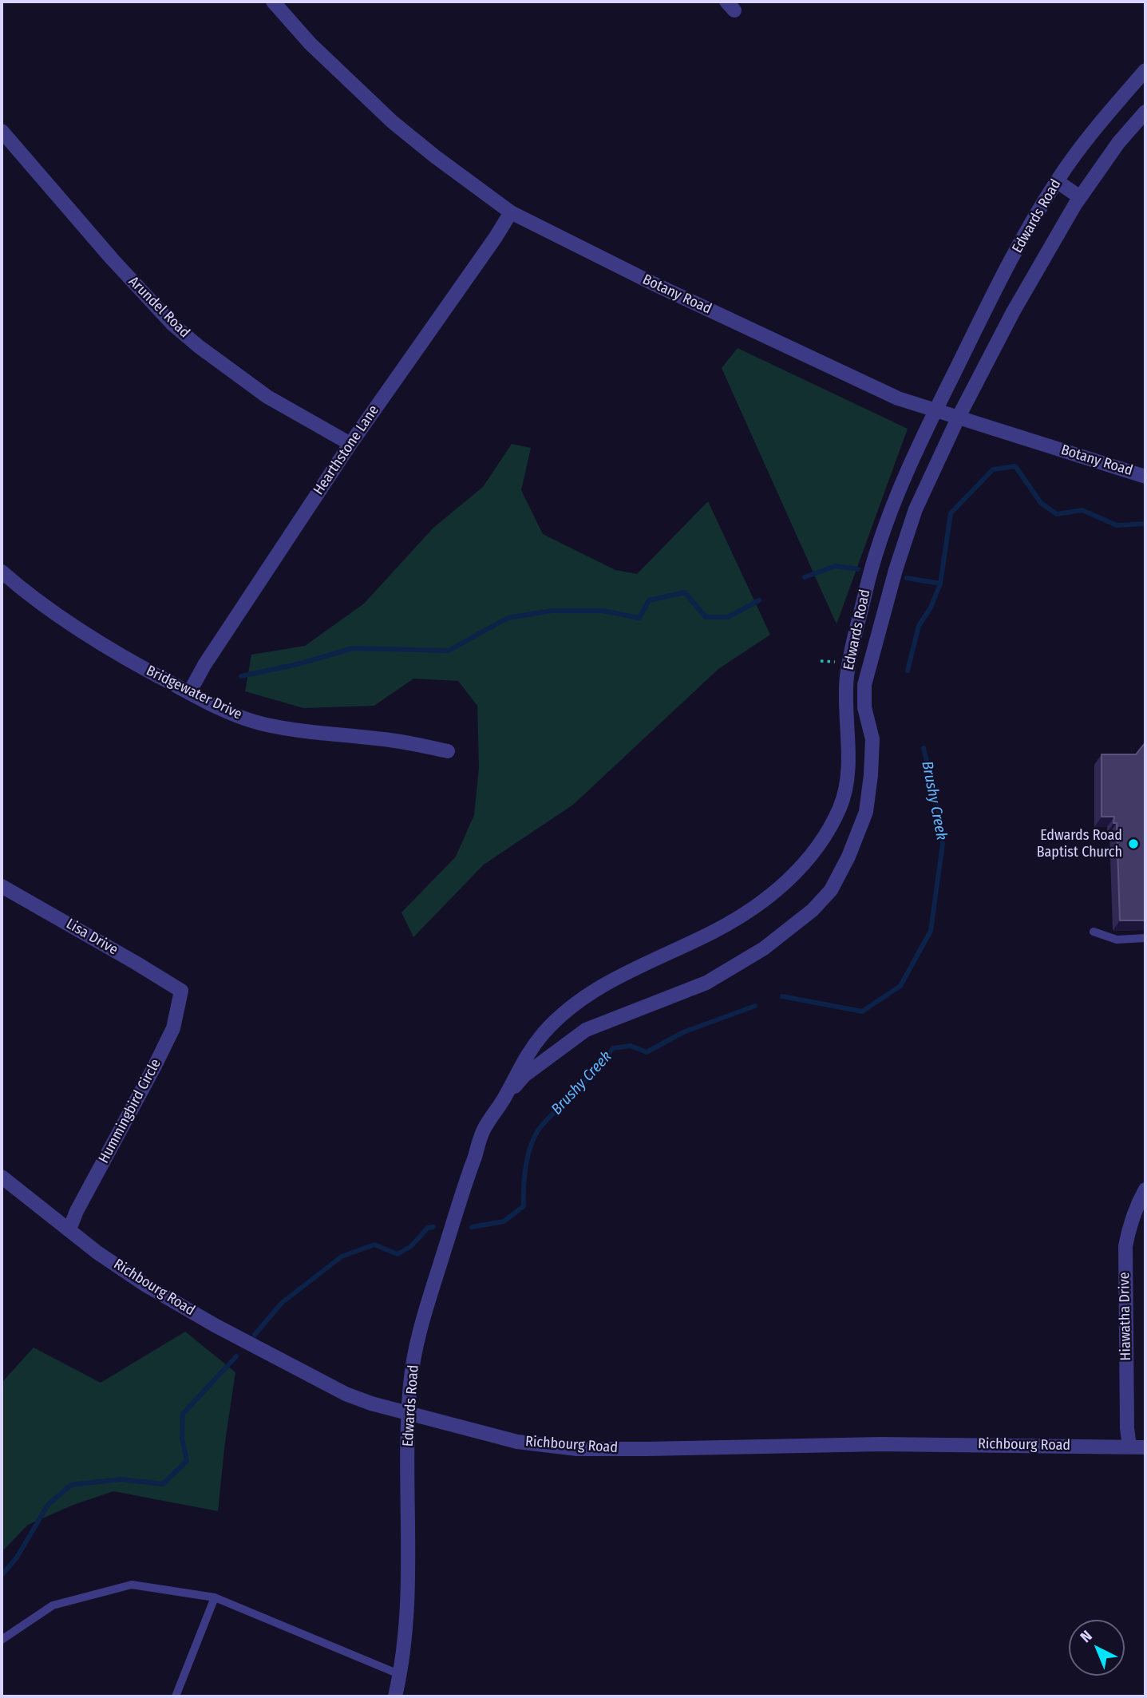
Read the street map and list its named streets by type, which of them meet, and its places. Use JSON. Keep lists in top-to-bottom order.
{
  "streets": {
    "street": [
      "Edwards Road",
      "Botany Road",
      "Arundel Road",
      "Hearthstone Lane",
      "Bridgewater Drive",
      "Lisa Drive",
      "Hummingbird Circle",
      "Richbourg Road",
      "Hiawatha Drive"
    ]
  },
  "crossings": [
    ["Edwards Road", "Botany Road"],
    ["Edwards Road", "Richbourg Road"],
    ["Botany Road", "Hearthstone Lane"],
    ["Arundel Road", "Hearthstone Lane"],
    ["Hearthstone Lane", "Bridgewater Drive"],
    ["Lisa Drive", "Hummingbird Circle"],
    ["Hummingbird Circle", "Richbourg Road"],
    ["Richbourg Road", "Hiawatha Drive"]
  ],
  "water": ["Brushy Creek"],
  "places": ["Edwards Road Baptist Church"],
  "north": "top left"
}
